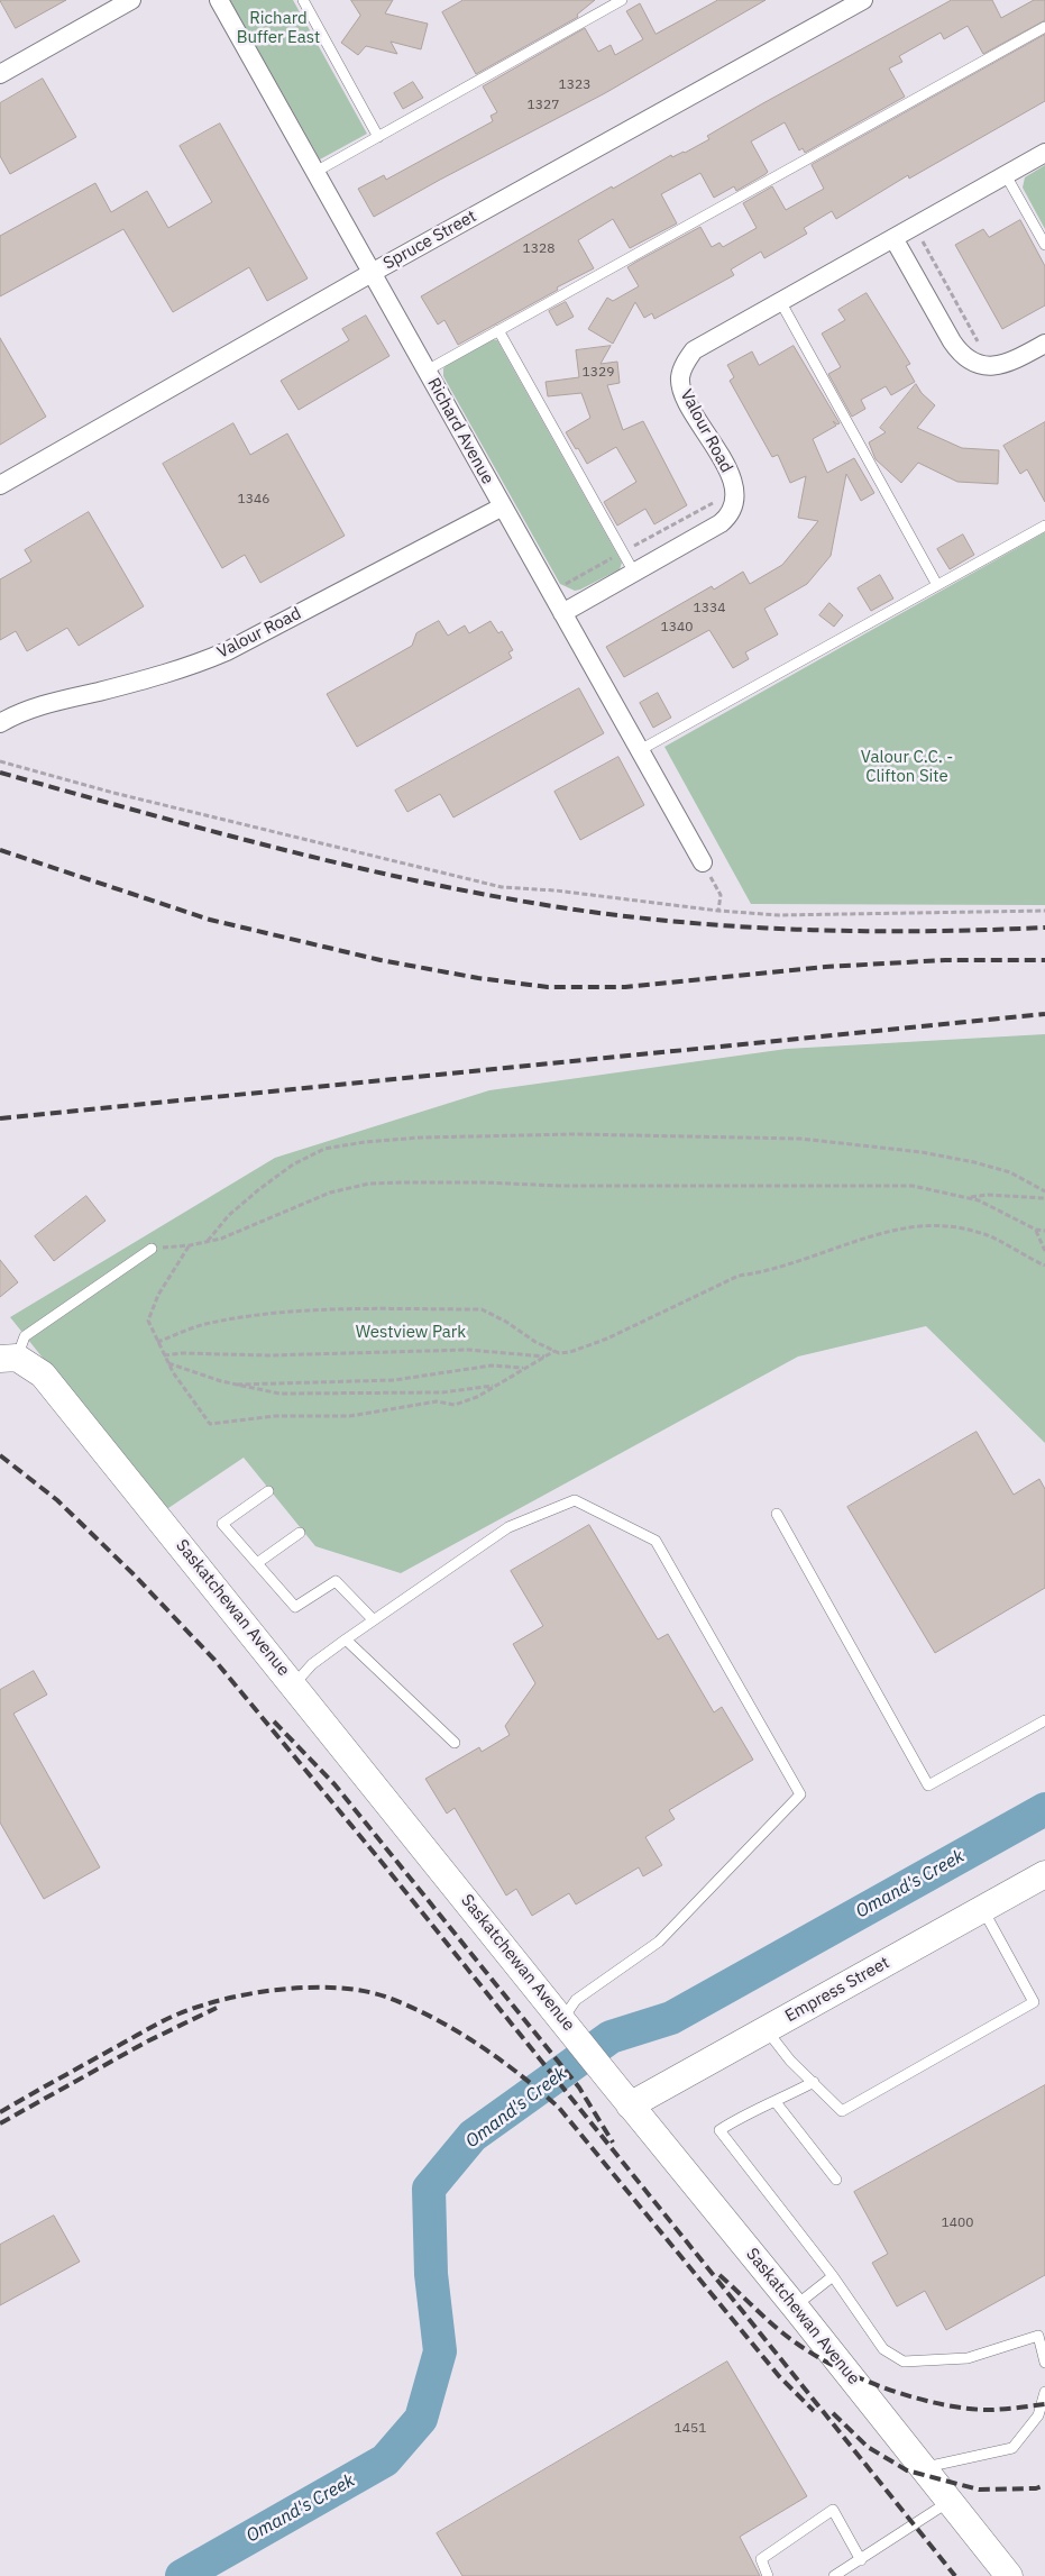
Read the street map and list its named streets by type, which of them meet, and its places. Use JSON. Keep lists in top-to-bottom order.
{
  "streets": {
    "street": [
      "Spruce Street",
      "Richard Avenue",
      "Valour Road",
      "Saskatchewan Avenue",
      "Empress Street"
    ]
  },
  "crossings": [
    ["Spruce Street", "Richard Avenue"],
    ["Richard Avenue", "Valour Road"],
    ["Saskatchewan Avenue", "Empress Street"]
  ],
  "water": ["Omand's Creek"],
  "parks": ["Richard Buffer East", "Valour C.C. - Clifton Site", "Westview Park"],
  "house_numbers": [
    "1323",
    "1327",
    "1328",
    "1329",
    "1346",
    "1334",
    "1340",
    "1400",
    "1451"
  ]
}
